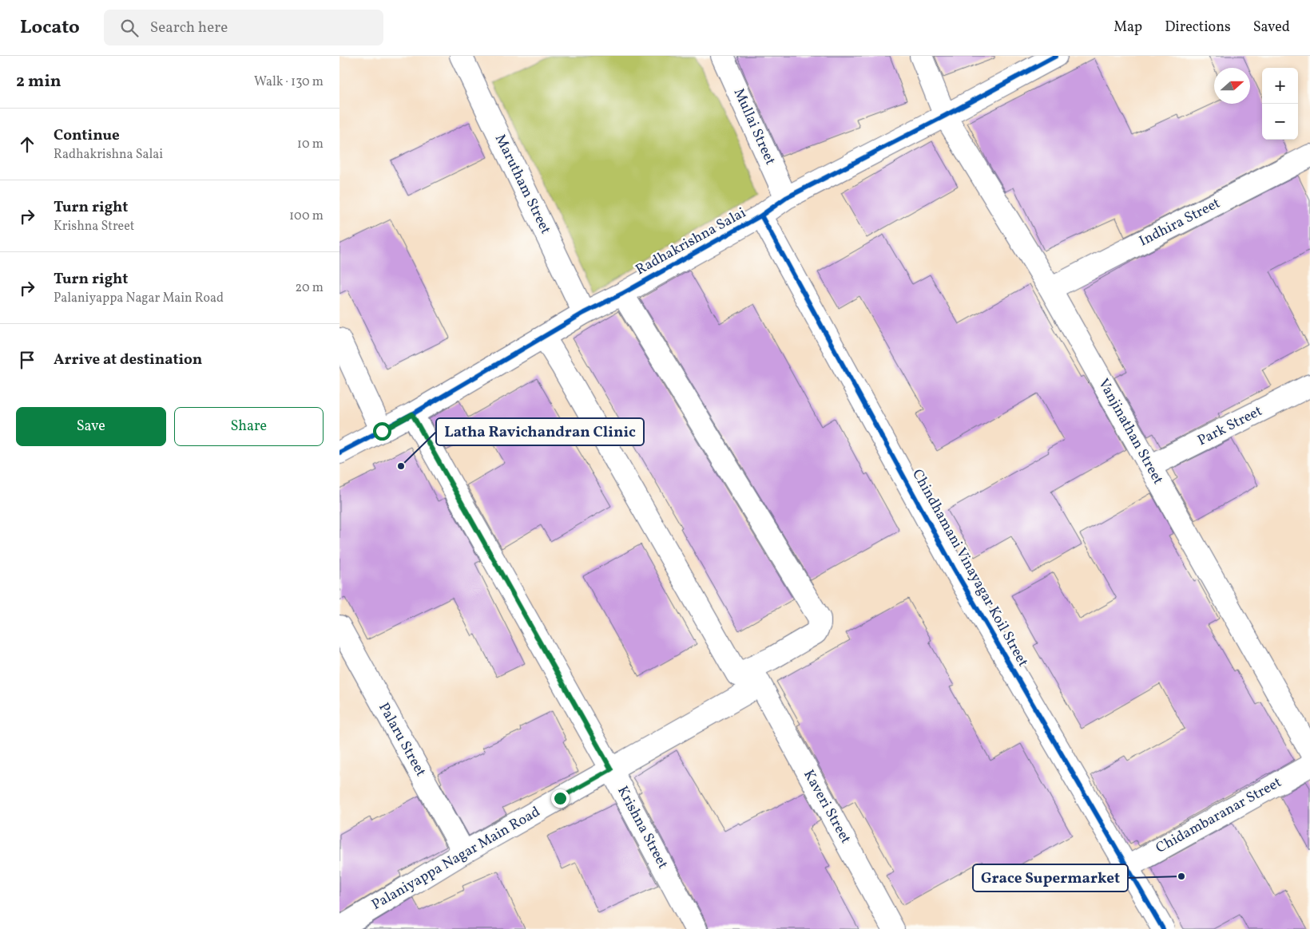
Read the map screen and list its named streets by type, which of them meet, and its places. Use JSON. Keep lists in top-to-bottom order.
{
  "streets": {
    "street": [
      "Mullai Street",
      "Marutham Street",
      "Indhira Street",
      "Radhakrishna Salai",
      "Park Street",
      "Vanjinathan Street",
      "Chindhamani Vinayagar Koil Street",
      "Palaru Street",
      "Kaveri Street",
      "Chidambaranar Street",
      "Krishna Street",
      "Palaniyappa Nagar Main Road"
    ]
  },
  "crossings": [
    ["Mullai Street", "Radhakrishna Salai"],
    ["Marutham Street", "Radhakrishna Salai"],
    ["Indhira Street", "Vanjinathan Street"],
    ["Radhakrishna Salai", "Vanjinathan Street"],
    ["Radhakrishna Salai", "Chindhamani Vinayagar Koil Street"],
    ["Radhakrishna Salai", "Krishna Street"],
    ["Park Street", "Vanjinathan Street"],
    ["Chindhamani Vinayagar Koil Street", "Chidambaranar Street"],
    ["Palaru Street", "Palaniyappa Nagar Main Road"],
    ["Kaveri Street", "Palaniyappa Nagar Main Road"],
    ["Krishna Street", "Palaniyappa Nagar Main Road"]
  ],
  "places": ["Latha Ravichandran Clinic", "Grace Supermarket"],
  "north": "right",
  "page": {
    "header": "Locato",
    "search": "Search here",
    "nav": ["Map", "Directions", "Saved"],
    "heading": ["2 min", "Walk · 130 m"],
    "map_buttons": ["+", "−"],
    "list": [
      ["Continue", "Radhakrishna Salai", "10 m"],
      ["Turn right", "Krishna Street", "100 m"],
      ["Turn right", "Palaniyappa Nagar Main Road", "20 m"],
      "Arrive at destination"
    ],
    "buttons": ["Save", "Share"]
  }
}
